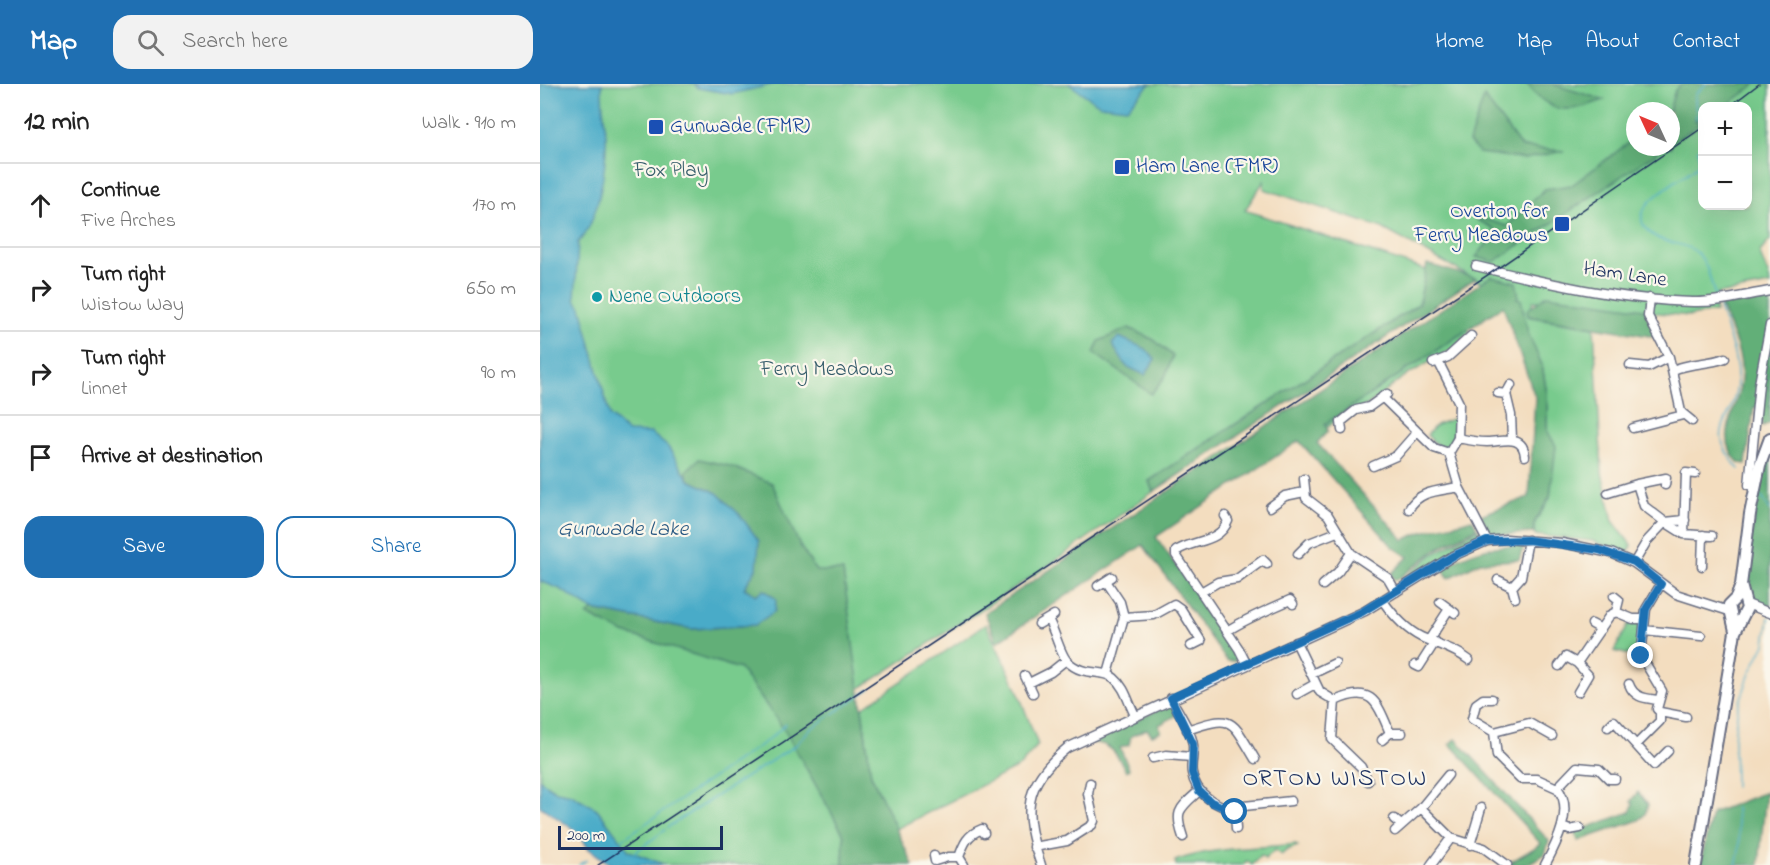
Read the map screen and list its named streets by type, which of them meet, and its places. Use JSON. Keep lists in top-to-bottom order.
{
  "streets": {
    "street": ["Ham Lane"]
  },
  "districts": ["ORTON WISTOW"],
  "water": ["Gunwade Lake"],
  "parks": ["Fox Play", "Ferry Meadows"],
  "places": {
    "transit": ["Gunwade (FMR)", "Ham Lane (FMR)", "Overton for Ferry Meadows"],
    "other": ["Nene Outdoors"]
  },
  "scale_bar": "200 m",
  "north": "top left",
  "page": {
    "header": "Map",
    "search": "Search here",
    "nav": [
      "Home",
      "Map",
      "About",
      "Contact"
    ],
    "heading": ["12 min", "Walk · 910 m"],
    "map_buttons": ["+", "−"],
    "list": [
      ["Continue", "Five Arches", "170 m"],
      ["Turn right", "Wistow Way", "650 m"],
      ["Turn right", "Linnet", "90 m"],
      "Arrive at destination"
    ],
    "buttons": ["Save", "Share"],
    "scale": "200 m"
  }
}
